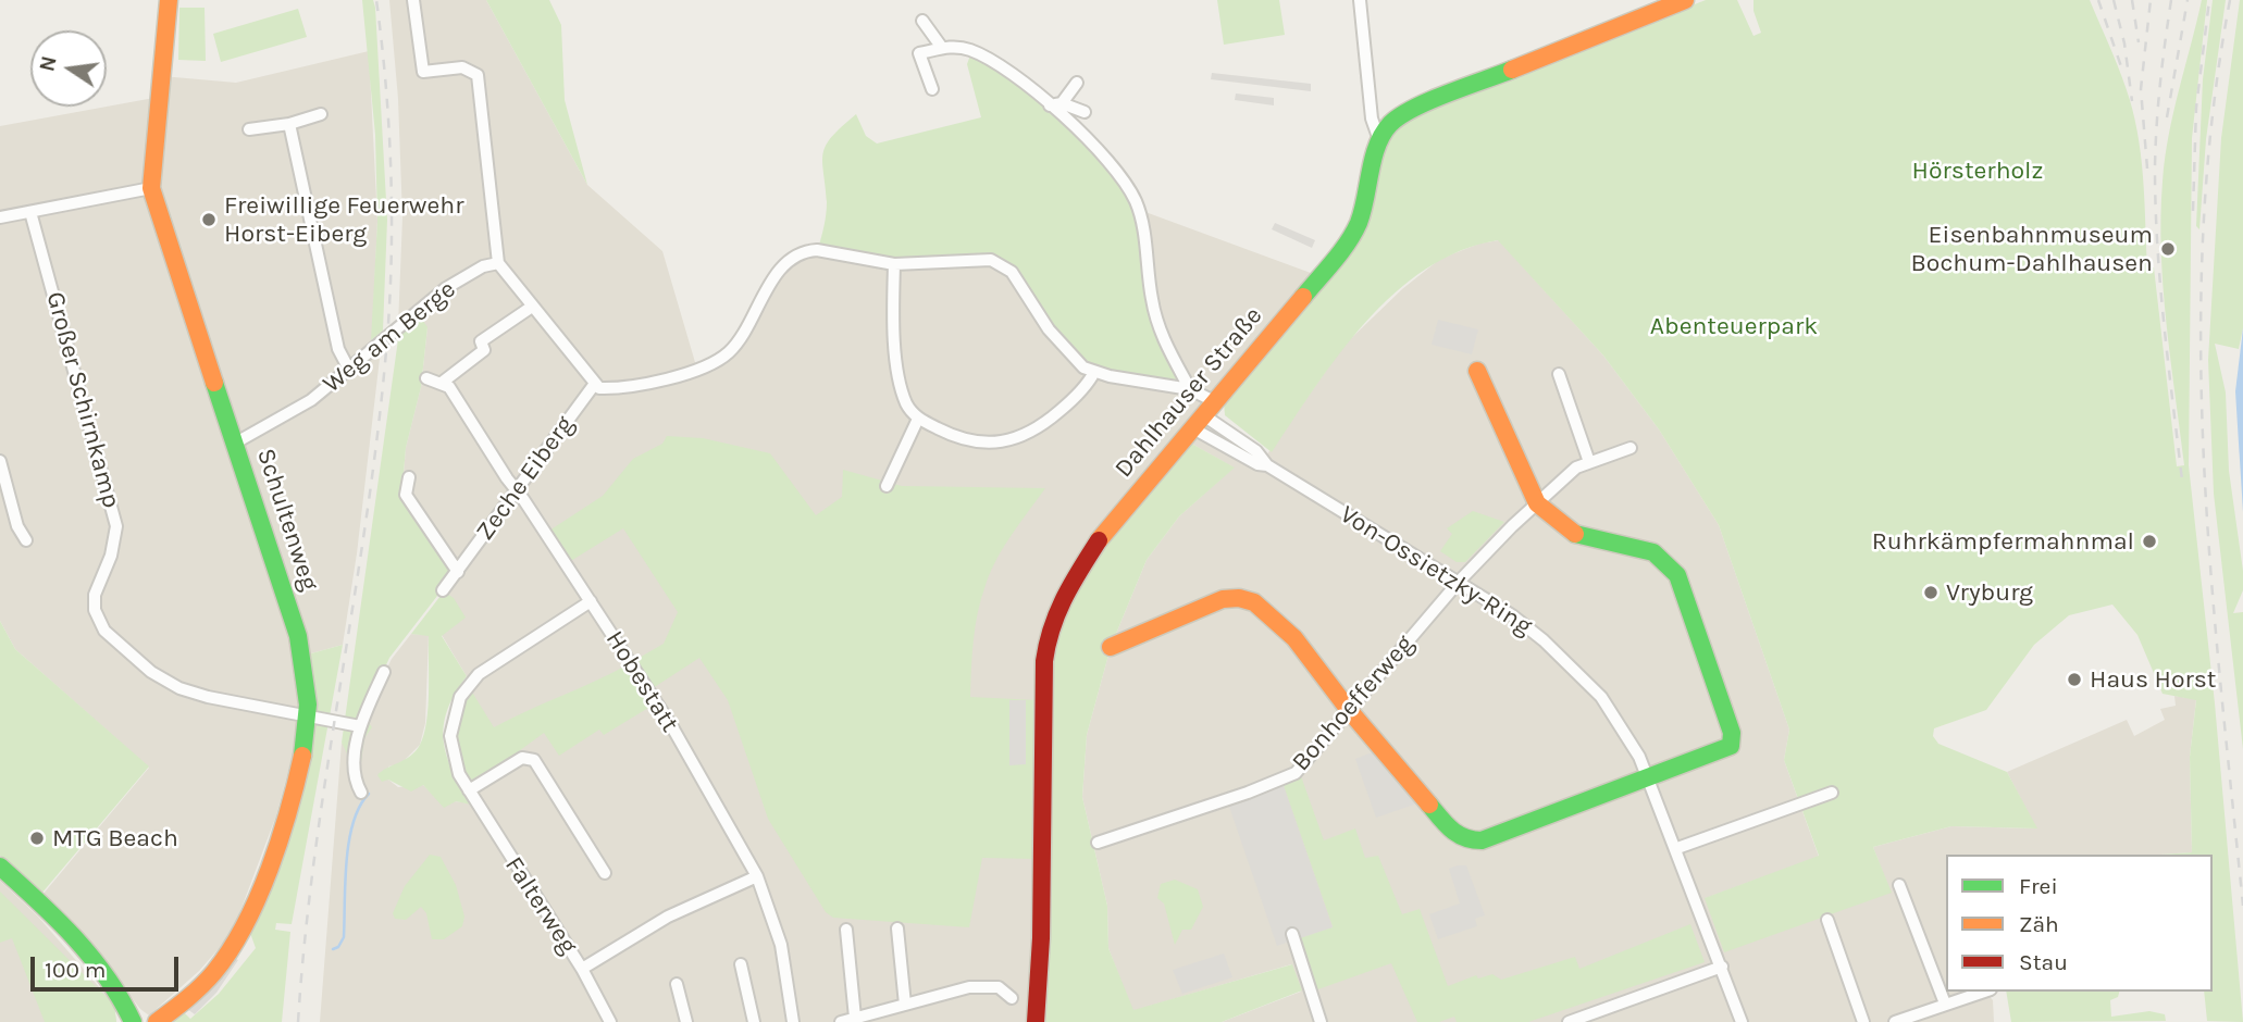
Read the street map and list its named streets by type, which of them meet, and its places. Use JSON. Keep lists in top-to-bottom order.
{
  "streets": {
    "street": [
      "Weg am Berge",
      "Dahlhauser Straße",
      "Großer Schirnkamp",
      "Zeche Eiberg",
      "Schultenweg",
      "Von-Ossietzky-Ring",
      "Hobestatt",
      "Bonhoefferweg",
      "Falterweg"
    ]
  },
  "crossings": [
    ["Weg am Berge", "Schultenweg"],
    ["Dahlhauser Straße", "Von-Ossietzky-Ring"],
    ["Großer Schirnkamp", "Schultenweg"],
    ["Zeche Eiberg", "Hobestatt"],
    ["Von-Ossietzky-Ring", "Bonhoefferweg"],
    ["Hobestatt", "Falterweg"]
  ],
  "parks": ["Hörsterholz", "Abenteuerpark"],
  "places": [
    "Freiwillige Feuerwehr Horst-Eiberg",
    "Eisenbahnmuseum Bochum-Dahlhausen",
    "Ruhrkämpfermahnmal",
    "Vryburg",
    "Haus Horst",
    "MTG Beach"
  ],
  "legend": ["Frei", "Zäh", "Stau"],
  "scale_bar": "100 m",
  "north": "left"
}
